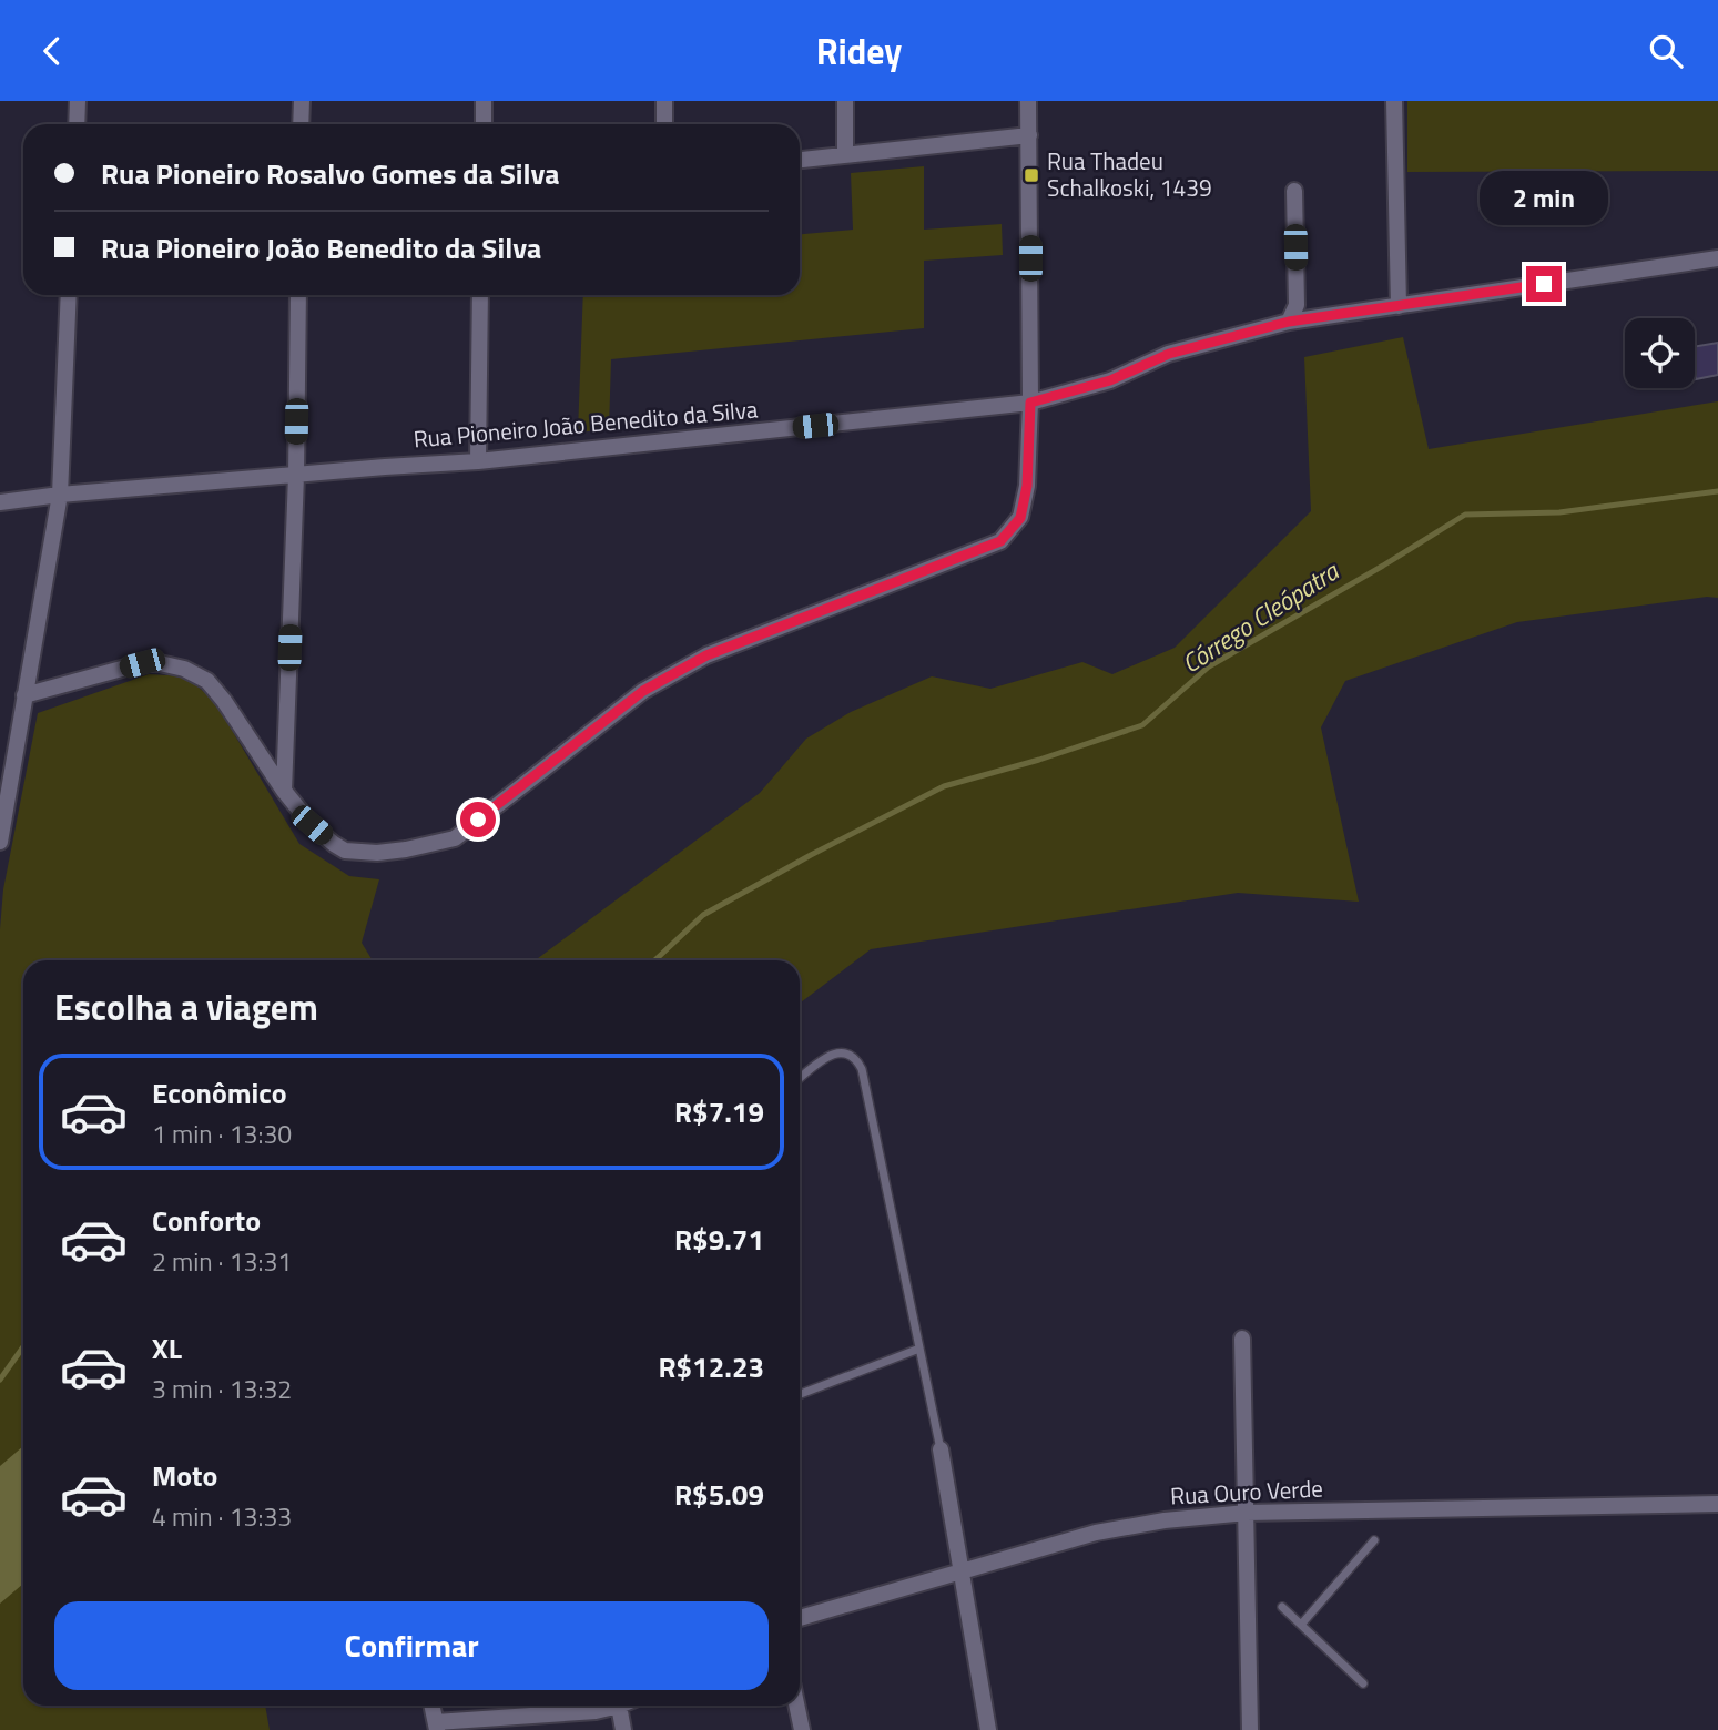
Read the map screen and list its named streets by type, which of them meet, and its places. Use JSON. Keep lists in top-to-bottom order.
{
  "streets": {
    "street": ["Rua Pioneiro João Benedito da Silva", "Rua Ouro Verde"]
  },
  "water": ["Córrego Cleópatra"],
  "places": {
    "transit": ["Rua Thadeu Schalkoski, 1439"]
  },
  "page": {
    "header": "Ridey",
    "banner": ["Rua Pioneiro Rosalvo Gomes da Silva", "Rua Pioneiro João Benedito da Silva"],
    "bubble": "2 min",
    "heading": "Escolha a viagem",
    "list": [
      {
        "name": "Econômico",
        "note": "1 min · 13:30",
        "value": "R$7.19"
      },
      {
        "name": "Conforto",
        "note": "2 min · 13:31",
        "value": "R$9.71"
      },
      {
        "name": "XL",
        "note": "3 min · 13:32",
        "value": "R$12.23"
      },
      {
        "name": "Moto",
        "note": "4 min · 13:33",
        "value": "R$5.09"
      }
    ],
    "buttons": "Confirmar"
  }
}
